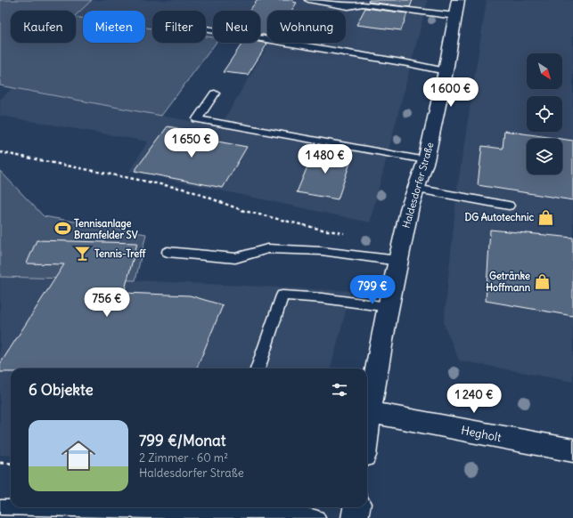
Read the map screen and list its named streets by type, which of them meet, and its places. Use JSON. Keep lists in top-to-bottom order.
{
  "streets": {
    "street": ["Haldesdorfer Straße", "Hegholt"]
  },
  "crossings": [
    ["Haldesdorfer Straße", "Hegholt"]
  ],
  "places": {
    "shop": ["DG Autotechnic", "Getränke Hoffmann"],
    "sports": ["Tennisanlage Bramfelder SV"],
    "bar": ["Tennis-Treff"]
  },
  "north": "bottom right",
  "page": {
    "chip": [
      "Kaufen",
      "Mieten",
      "Filter",
      "Neu",
      "Wohnung"
    ],
    "price": [
      "1 600 €",
      "1 650 €",
      "1 480 €",
      "799 €",
      "756 €",
      "1 240 €"
    ],
    "heading": "6 Objekte",
    "list": [
      {
        "name": "799 €/Monat",
        "note": "2 Zimmer · 60 m² · Haldesdorfer Straße"
      }
    ]
  }
}
